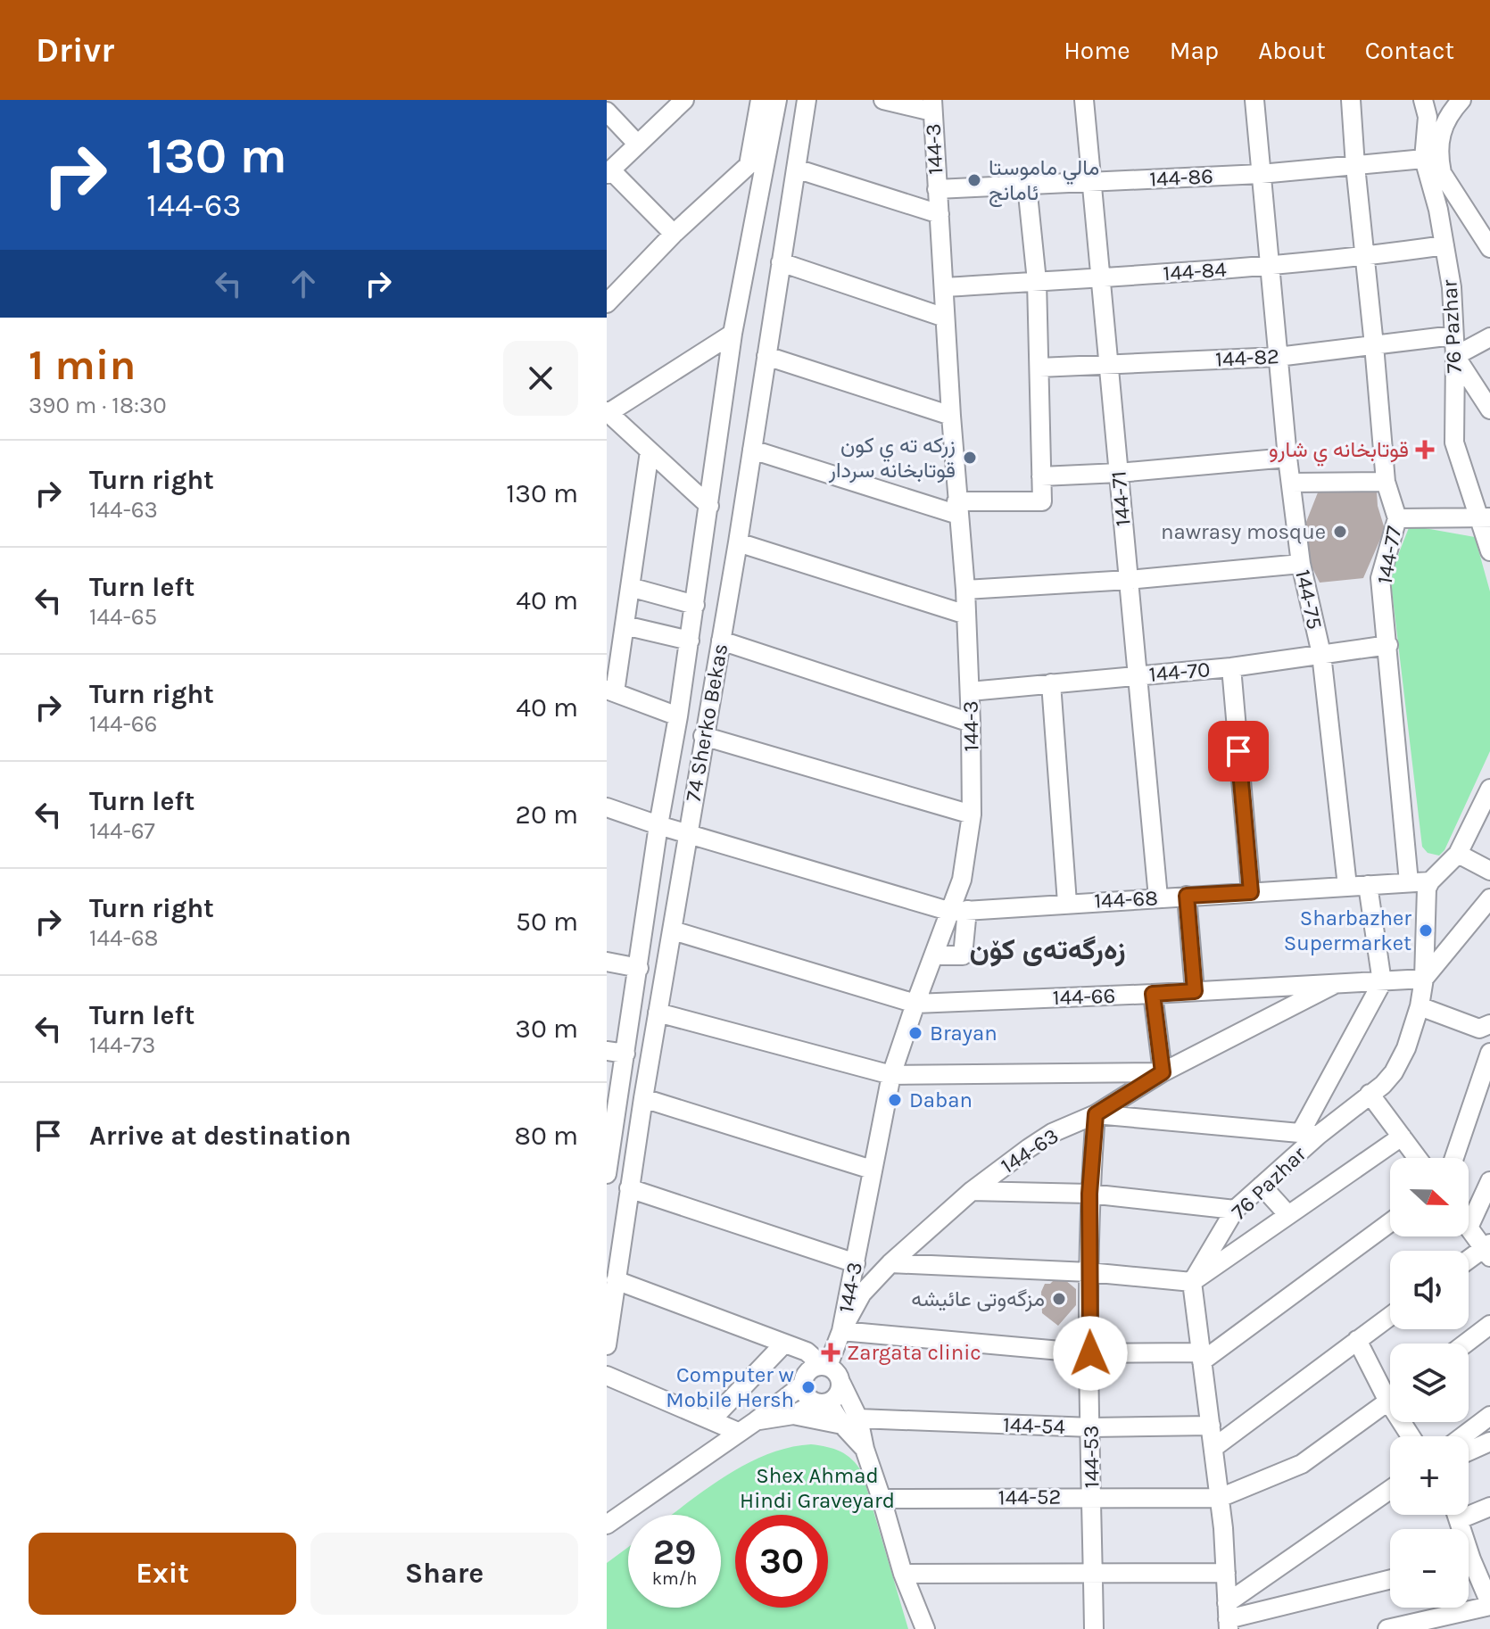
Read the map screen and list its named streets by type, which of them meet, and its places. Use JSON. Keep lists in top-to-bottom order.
{
  "streets": {
    "street": [
      "144-3",
      "144-86",
      "144-84",
      "76 Pazhar",
      "144-82",
      "144-71",
      "144-77",
      "144-75",
      "144-70",
      "74 Sherko Bekas",
      "144-68",
      "144-66",
      "144-63",
      "144-54",
      "144-53",
      "144-52"
    ]
  },
  "crossings": [
    ["144-3", "144-86"],
    ["144-3", "144-84"],
    ["144-3", "144-70"],
    ["144-3", "144-68"],
    ["144-3", "144-66"],
    ["144-3", "144-63"],
    ["144-86", "76 Pazhar"],
    ["144-86", "144-71"],
    ["144-86", "144-77"],
    ["144-86", "144-75"],
    ["144-84", "76 Pazhar"],
    ["144-84", "144-71"],
    ["144-84", "144-77"],
    ["144-84", "144-75"],
    ["76 Pazhar", "144-82"],
    ["76 Pazhar", "144-68"],
    ["76 Pazhar", "144-66"],
    ["144-82", "144-71"],
    ["144-82", "144-77"],
    ["144-82", "144-75"],
    ["144-71", "144-70"],
    ["144-71", "144-68"],
    ["144-77", "144-70"],
    ["144-77", "144-68"],
    ["144-75", "144-70"],
    ["144-75", "144-68"],
    ["74 Sherko Bekas", "144-66"],
    ["144-66", "144-63"],
    ["144-63", "144-53"],
    ["144-54", "144-53"],
    ["144-53", "144-52"]
  ],
  "districts": ["زەرگەتەی کۆن"],
  "parks": ["Shex Ahmad Hindi Graveyard"],
  "places": {
    "other": [
      "مالي ماموستا ئامانج",
      "زركه ته ي كون قوتابخانه سردار",
      "nawrasy mosque",
      "Sharbazher Supermarket",
      "Brayan",
      "Daban",
      "مزگەوتی عائیشە",
      "Computer w Mobile Hersh"
    ],
    "health": ["قوتابخانه ي شارو", "Zargata clinic"]
  },
  "north": "right",
  "page": {
    "header": "Drivr",
    "nav": [
      "Home",
      "Map",
      "About",
      "Contact"
    ],
    "turn": ["130 m", "144-63"],
    "heading": ["1 min", "390 m · 18:30"],
    "list": [
      {
        "name": "Turn right",
        "note": "144-63",
        "value": "130 m"
      },
      {
        "name": "Turn left",
        "note": "144-65",
        "value": "40 m"
      },
      {
        "name": "Turn right",
        "note": "144-66",
        "value": "40 m"
      },
      {
        "name": "Turn left",
        "note": "144-67",
        "value": "20 m"
      },
      {
        "name": "Turn right",
        "note": "144-68",
        "value": "50 m"
      },
      {
        "name": "Turn left",
        "note": "144-73",
        "value": "30 m"
      },
      {
        "name": "Arrive at destination",
        "value": "80 m"
      }
    ],
    "map_buttons": ["+", "−"],
    "speed": "29 km/h",
    "limit": "30",
    "buttons": ["Exit", "Share"]
  }
}
